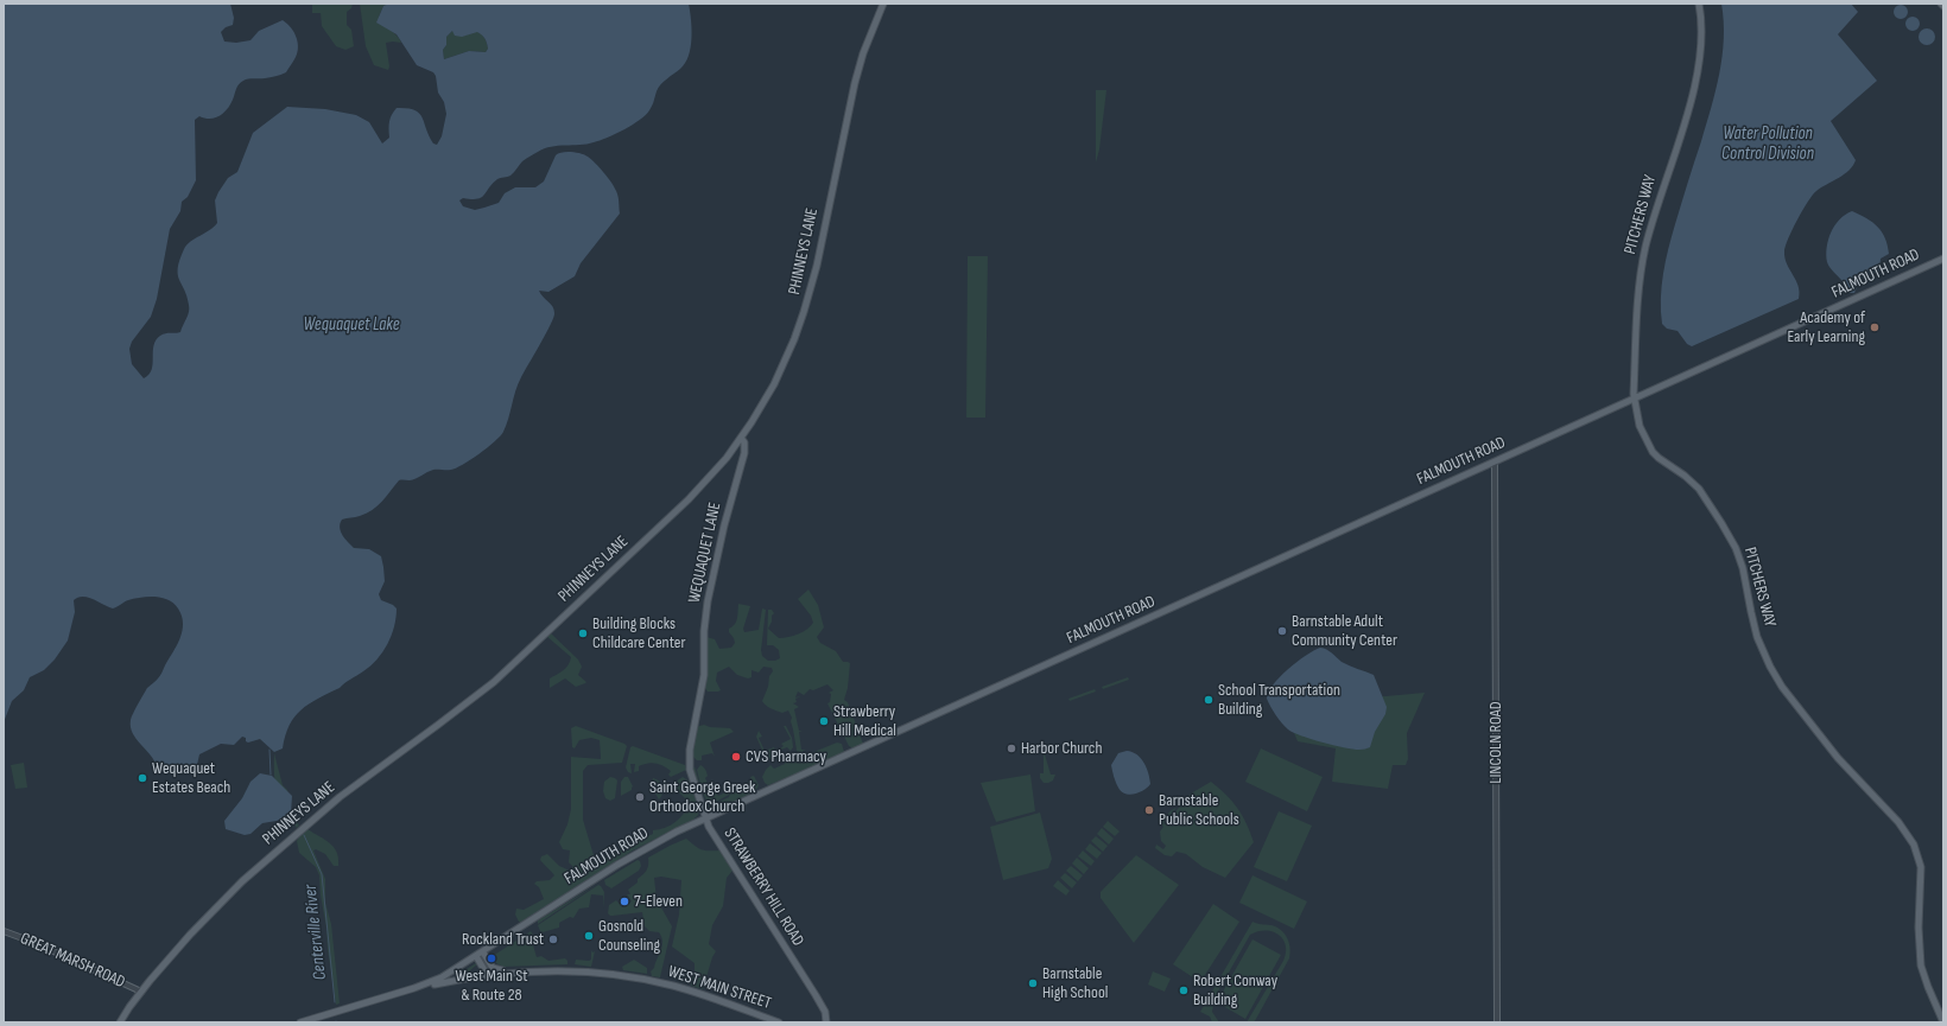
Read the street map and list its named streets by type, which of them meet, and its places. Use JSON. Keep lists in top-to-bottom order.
{
  "streets": {
    "main road": [
      "PITCHERS WAY",
      "PHINNEYS LANE",
      "FALMOUTH ROAD",
      "WEQUAQUET LANE",
      "STRAWBERRY HILL ROAD",
      "WEST MAIN STREET"
    ],
    "street": ["LINCOLN ROAD", "GREAT MARSH ROAD"]
  },
  "crossings": [
    ["PITCHERS WAY", "FALMOUTH ROAD"],
    ["PHINNEYS LANE", "WEQUAQUET LANE"],
    ["PHINNEYS LANE", "GREAT MARSH ROAD"],
    ["FALMOUTH ROAD", "LINCOLN ROAD"],
    ["FALMOUTH ROAD", "STRAWBERRY HILL ROAD"],
    ["FALMOUTH ROAD", "WEST MAIN STREET"],
    ["WEQUAQUET LANE", "STRAWBERRY HILL ROAD"]
  ],
  "water": ["Water Pollution Control Division", "Wequaquet Lake", "Centerville River"],
  "places": [
    "Academy of Early Learning",
    "Barnstable Adult Community Center",
    "Building Blocks Childcare Center",
    "School Transportation Building",
    "Strawberry Hill Medical",
    "Harbor Church",
    "CVS Pharmacy",
    "Wequaquet Estates Beach",
    "Saint George Greek Orthodox Church",
    "Barnstable Public Schools",
    "7-Eleven",
    "Gosnold Counseling",
    "Rockland Trust",
    "West Main St & Route 28",
    "Barnstable High School",
    "Robert Conway Building"
  ]
}
